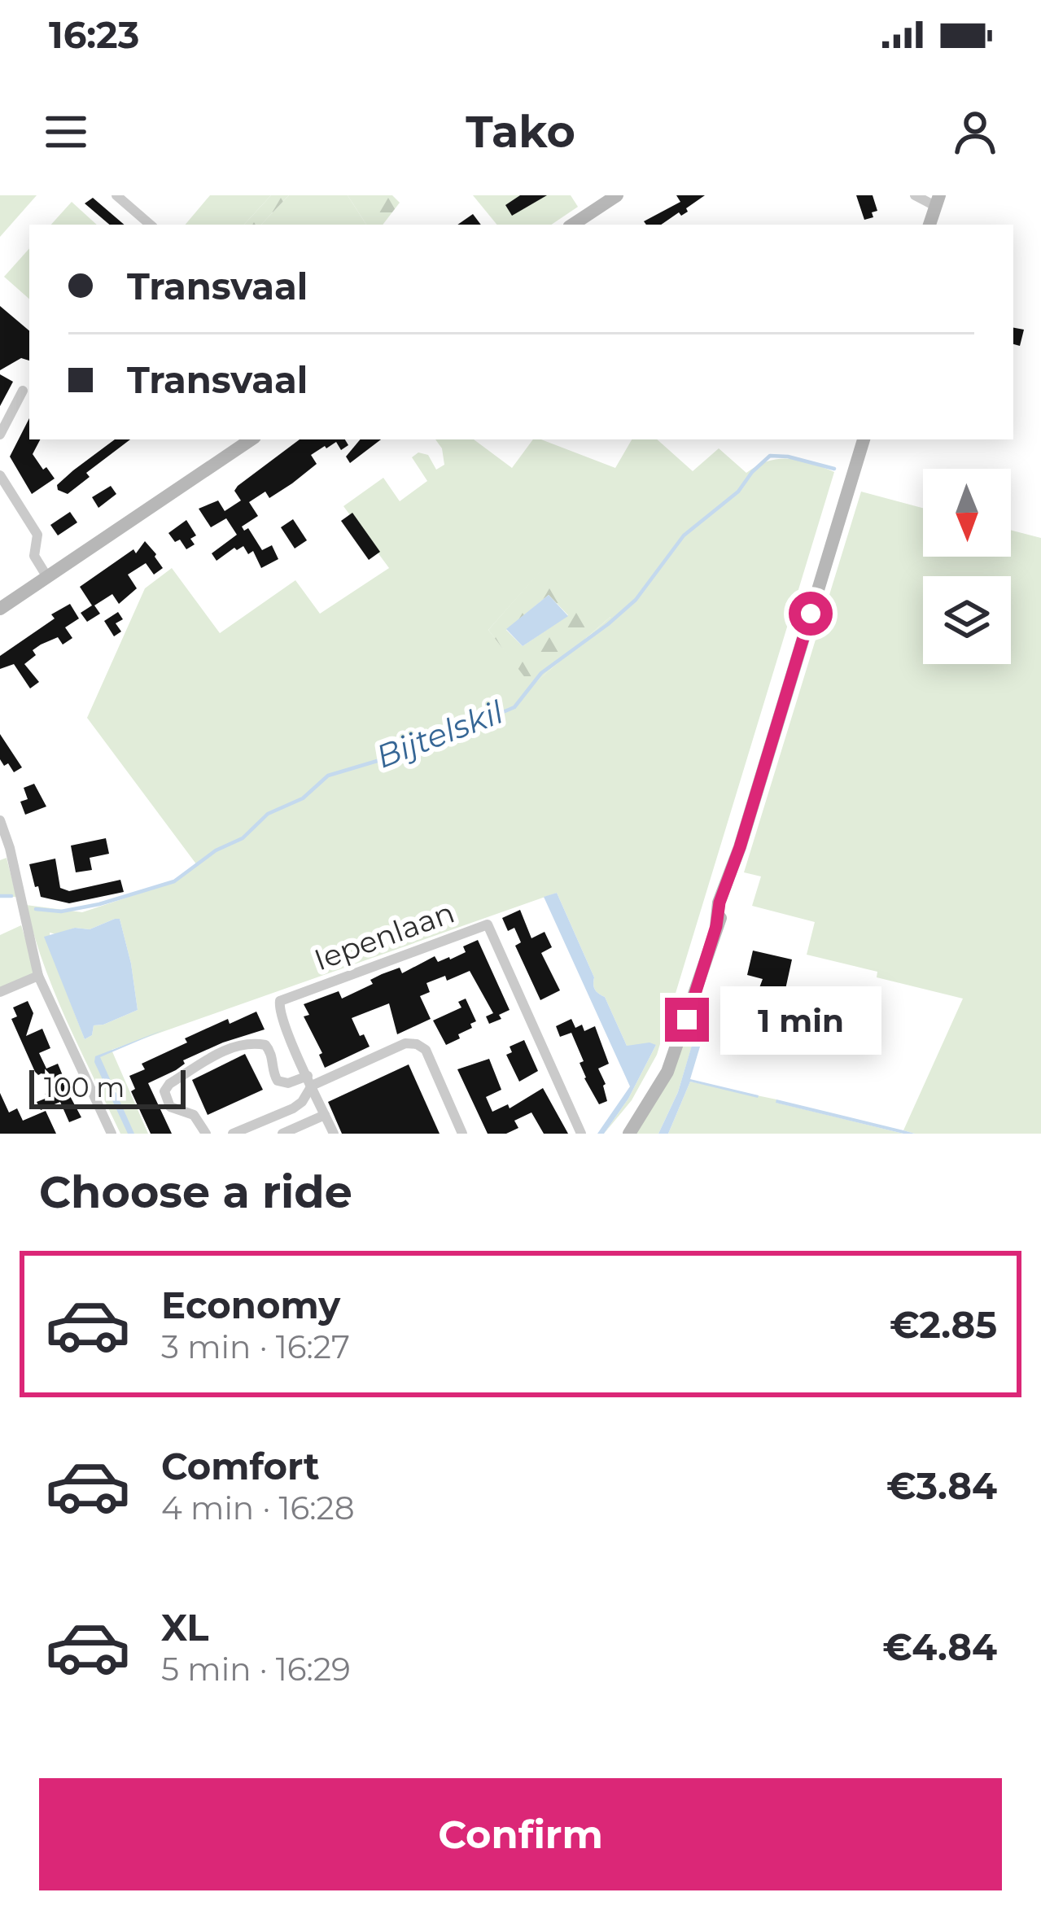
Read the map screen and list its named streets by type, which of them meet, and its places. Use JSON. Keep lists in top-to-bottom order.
{
  "streets": {
    "street": ["Iepenlaan"]
  },
  "water": ["Bijtelskil"],
  "scale_bar": "100 m",
  "north": "bottom",
  "page": {
    "status": "16:23",
    "header": "Tako",
    "banner": ["Transvaal", "Transvaal"],
    "bubble": "1 min",
    "scale": "100 m",
    "heading": "Choose a ride",
    "list": [
      {
        "name": "Economy",
        "note": "3 min · 16:27",
        "value": "€2.85"
      },
      {
        "name": "Comfort",
        "note": "4 min · 16:28",
        "value": "€3.84"
      },
      {
        "name": "XL",
        "note": "5 min · 16:29",
        "value": "€4.84"
      }
    ],
    "buttons": "Confirm"
  }
}
